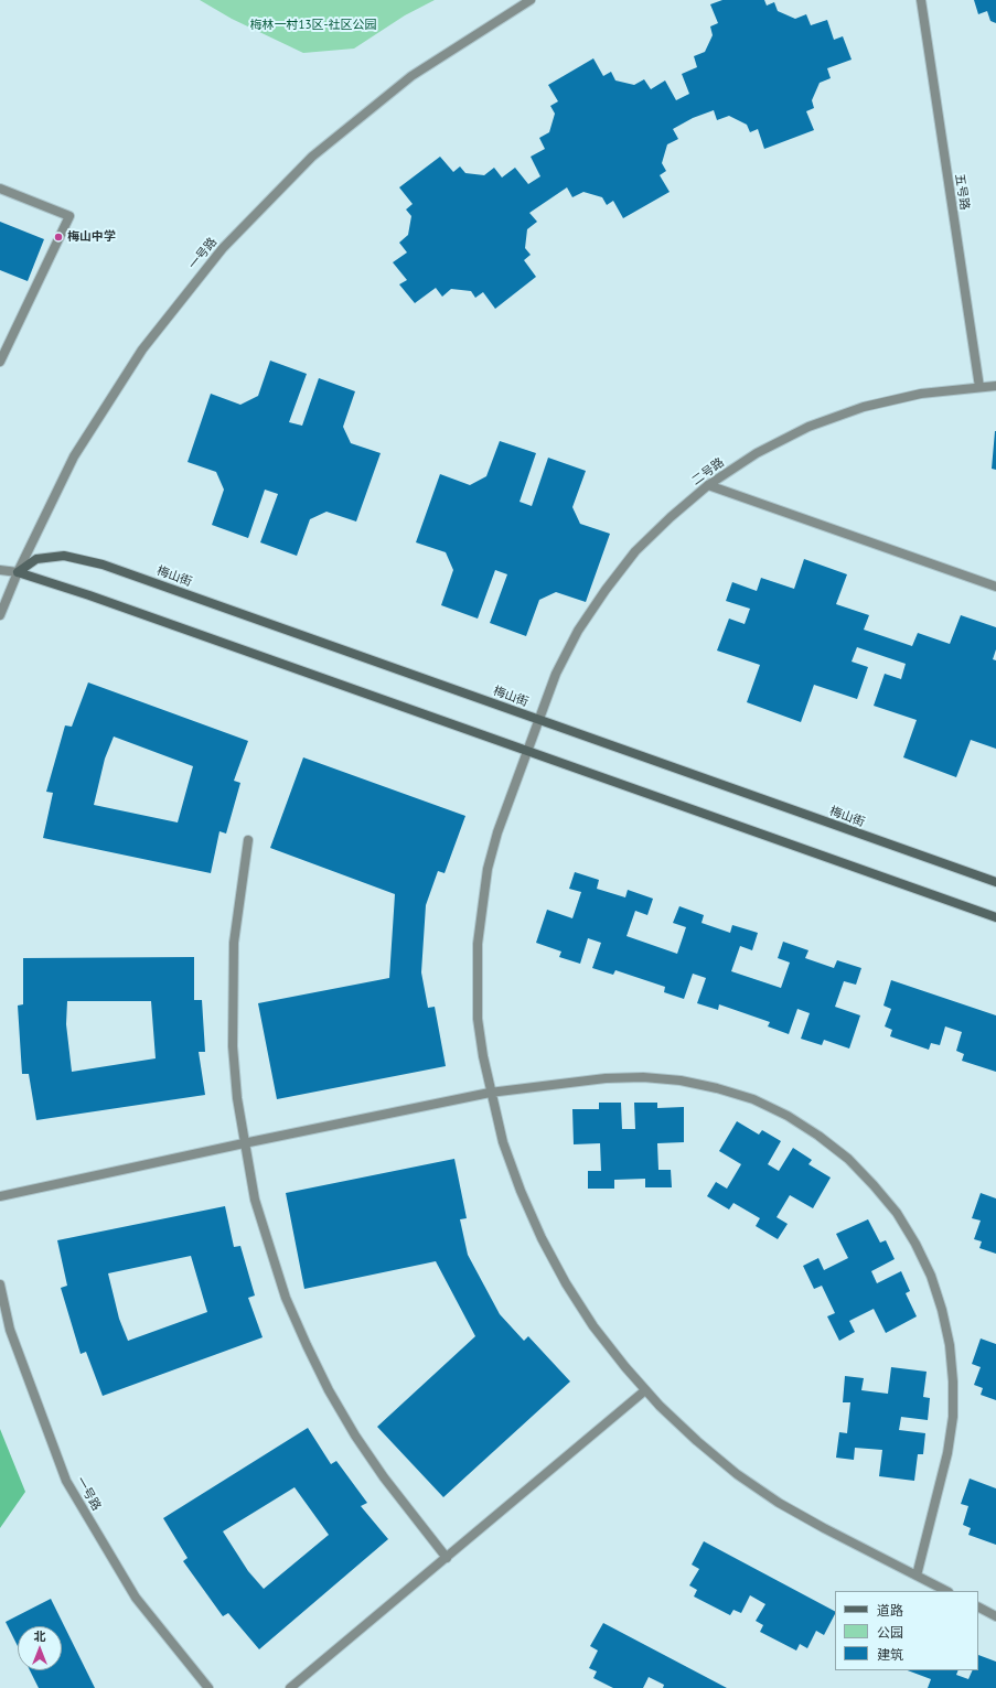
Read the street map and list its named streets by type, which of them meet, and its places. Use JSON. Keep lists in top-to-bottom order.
{
  "streets": {
    "street": [
      "五号路",
      "一号路",
      "二号路",
      "梅山街"
    ]
  },
  "crossings": [
    ["五号路", "二号路"],
    ["一号路", "梅山街"],
    ["二号路", "梅山街"]
  ],
  "parks": ["梅林一村13区-社区公园"],
  "places": ["梅山中学"],
  "legend": ["道路", "公园", "建筑"],
  "north": "top"
}
